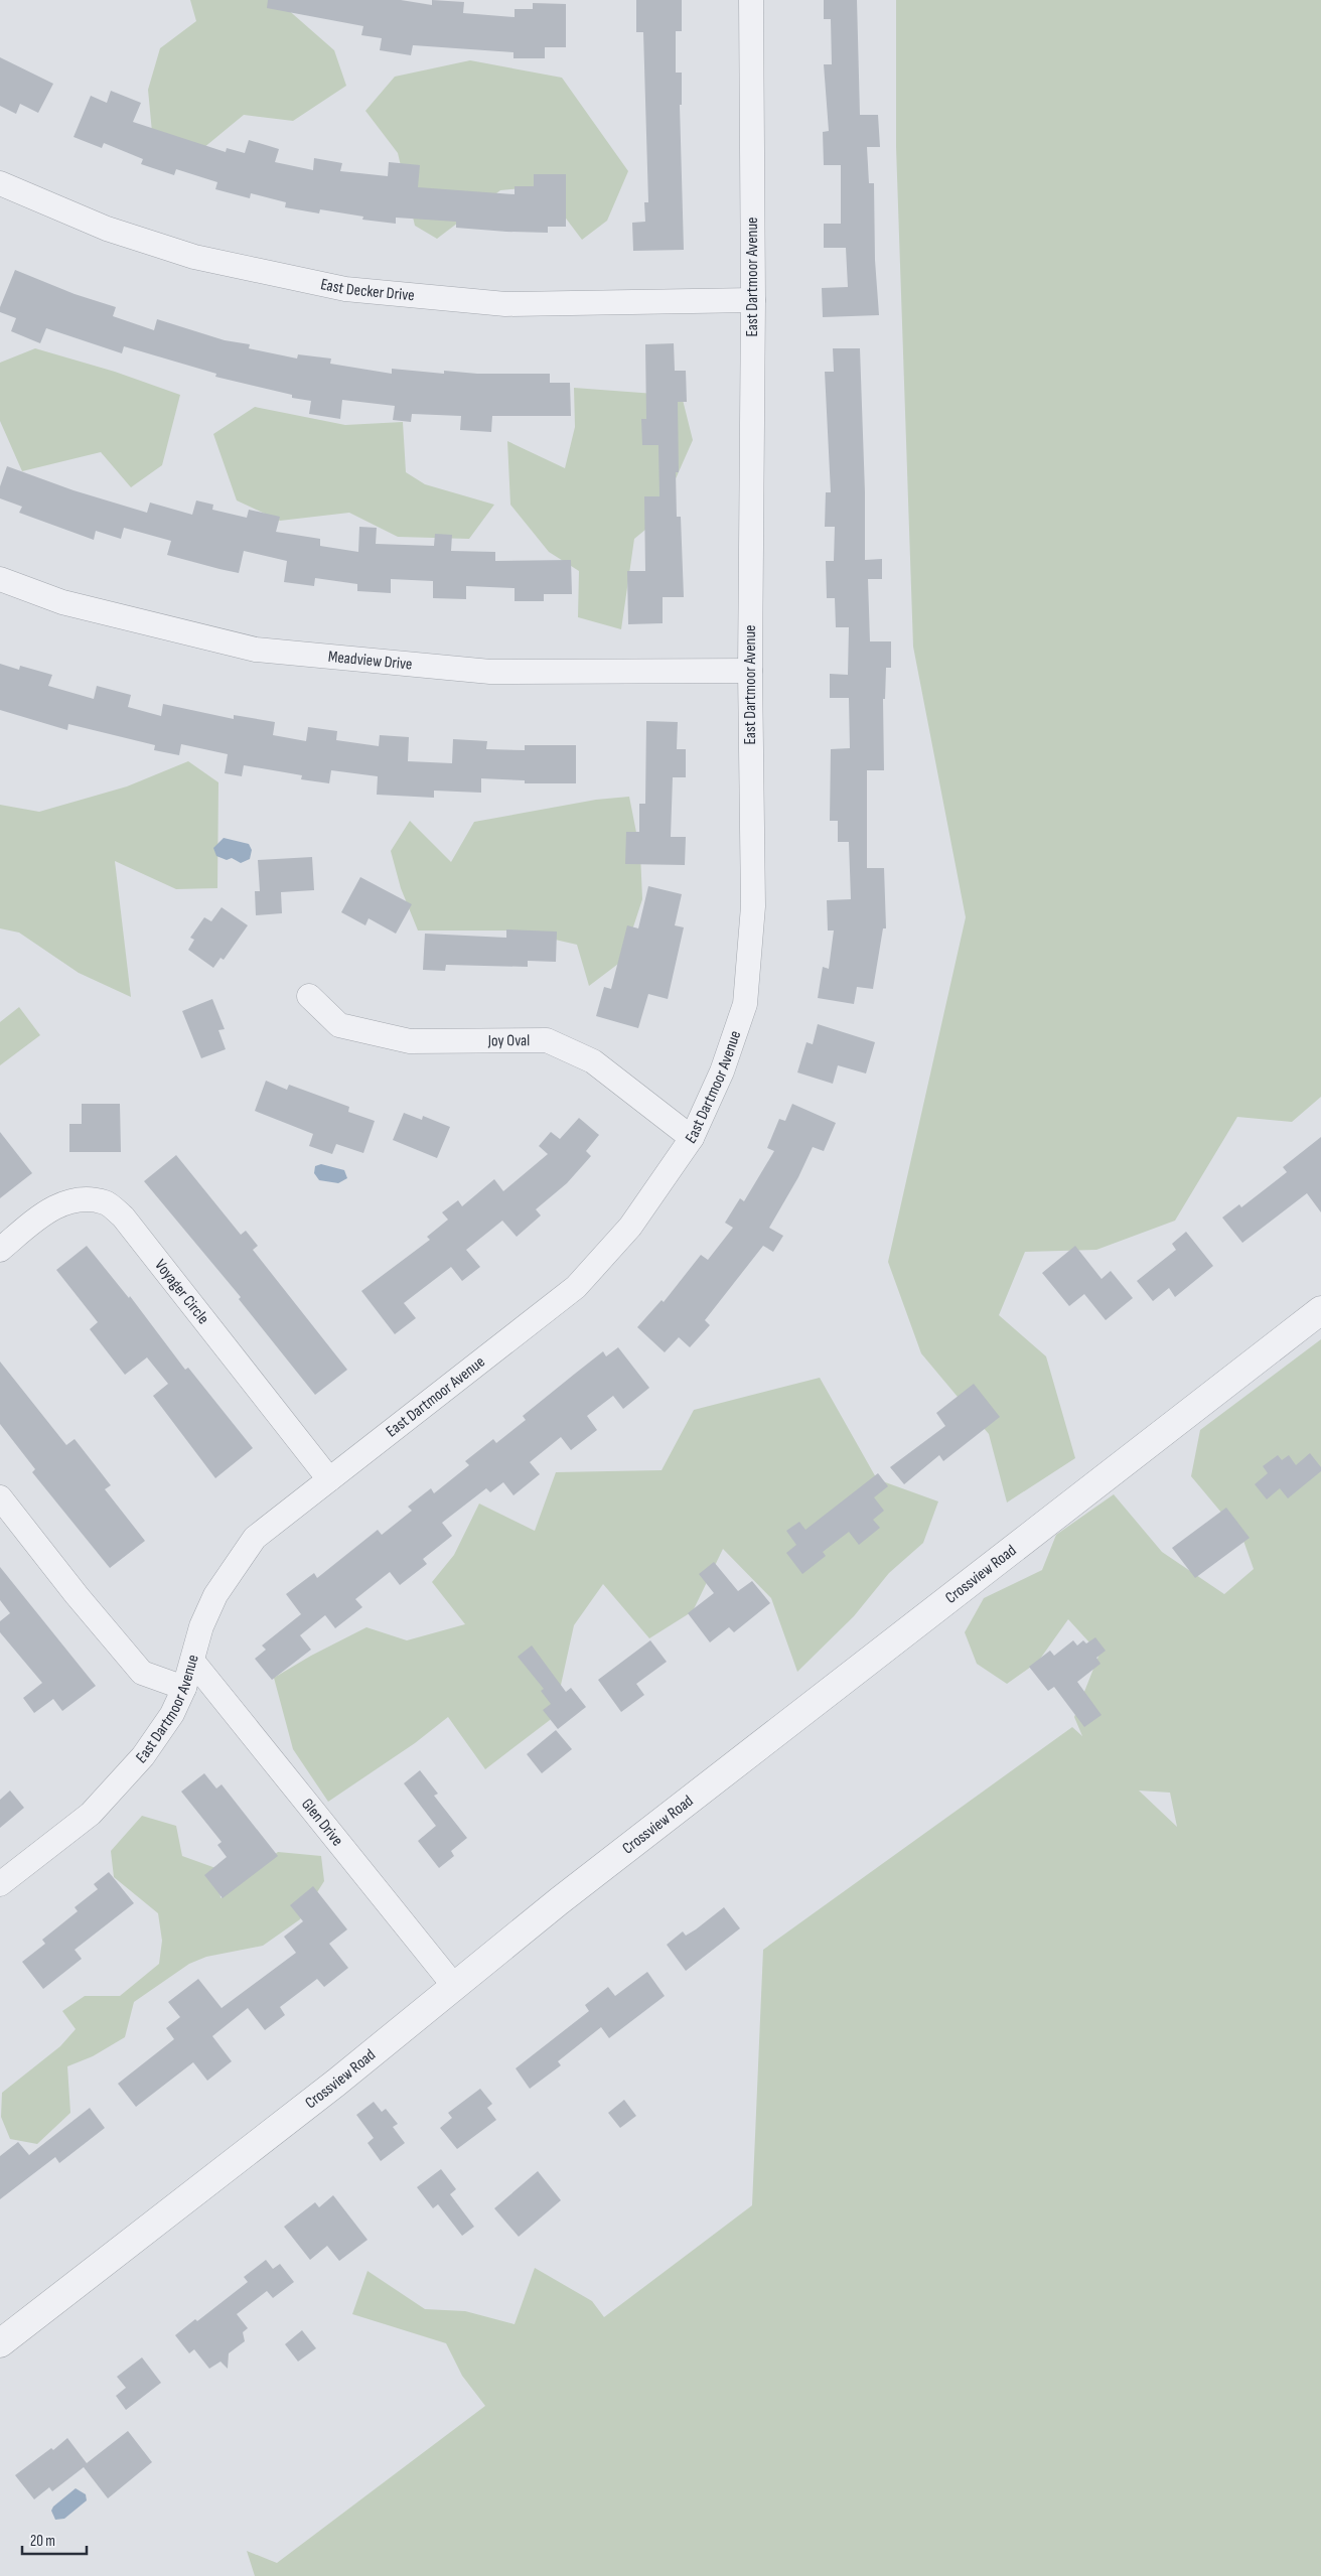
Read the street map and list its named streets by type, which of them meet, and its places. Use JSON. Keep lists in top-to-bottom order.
{
  "streets": {
    "street": [
      "East Dartmoor Avenue",
      "East Decker Drive",
      "Meadview Drive",
      "Joy Oval",
      "Voyager Circle",
      "Crossview Road",
      "Glen Drive"
    ]
  },
  "crossings": [
    ["East Dartmoor Avenue", "East Decker Drive"],
    ["East Dartmoor Avenue", "Meadview Drive"],
    ["East Dartmoor Avenue", "Joy Oval"],
    ["East Dartmoor Avenue", "Voyager Circle"],
    ["East Dartmoor Avenue", "Glen Drive"],
    ["Crossview Road", "Glen Drive"]
  ],
  "scale_bar": "20 m"
}
